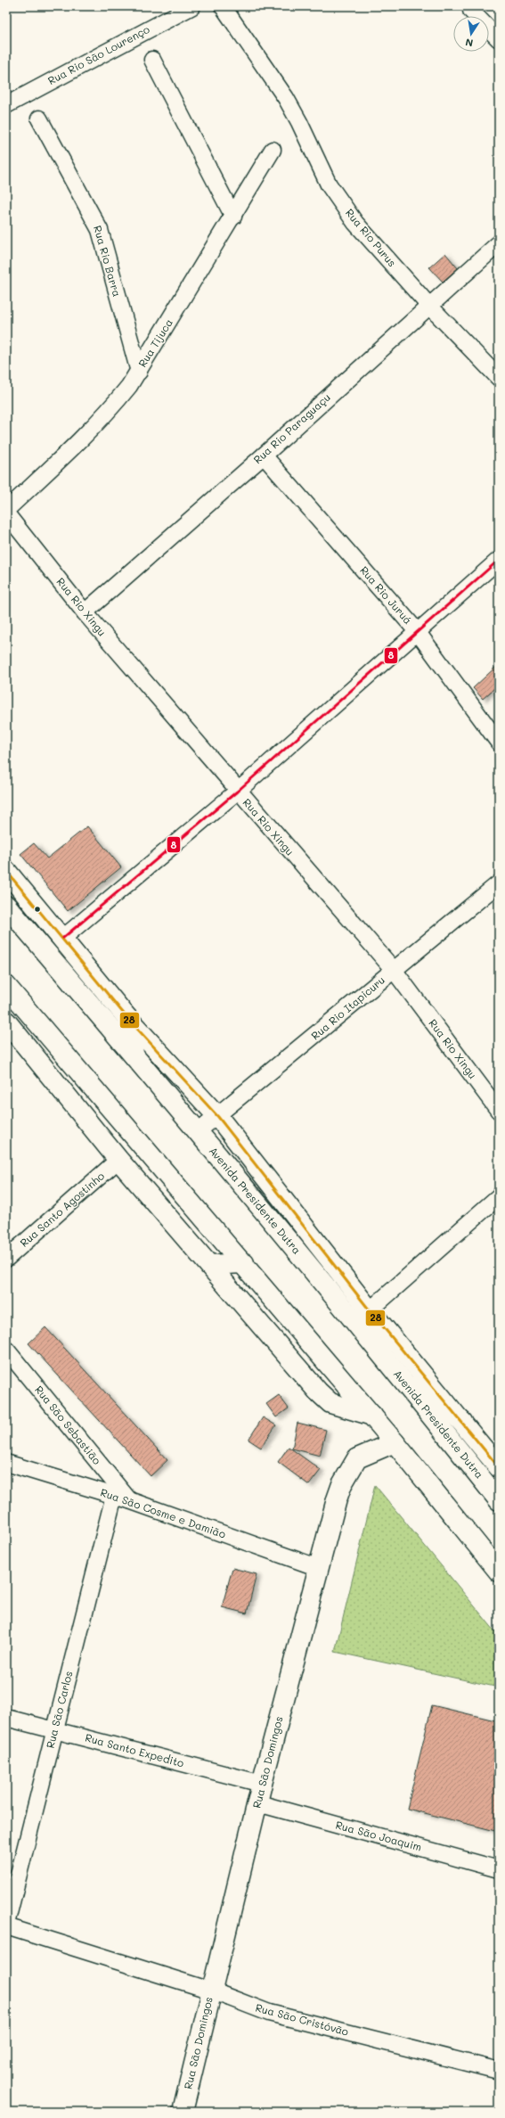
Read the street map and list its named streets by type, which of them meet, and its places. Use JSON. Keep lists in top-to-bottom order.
{
  "streets": {
    "main road": ["Avenida Presidente Dutra", "Rua São Domingos"],
    "street": [
      "Rua Rio São Lourenço",
      "Rua Rio Purus",
      "Rua Rio Barra",
      "Rua Tijuca",
      "Rua Rio Paraguaçu",
      "Rua Rio Juruá",
      "Rua Rio Xingu",
      "Rua Rio Itapicuru",
      "Rua Santo Agostinho",
      "Rua São Sebastião",
      "Rua São Cosme e Damião",
      "Rua São Carlos",
      "Rua Santo Expedito",
      "Rua São Joaquim",
      "Rua São Cristóvão"
    ]
  },
  "crossings": [
    ["Rua Rio Purus", "Rua Rio Paraguaçu"],
    ["Rua Rio Barra", "Rua Tijuca"],
    ["Rua Rio Paraguaçu", "Rua Rio Juruá"],
    ["Rua Rio Paraguaçu", "Rua Rio Xingu"],
    ["Rua Rio Xingu", "Rua Rio Itapicuru"],
    ["Rua Rio Itapicuru", "Avenida Presidente Dutra"],
    ["Rua São Sebastião", "Rua São Cosme e Damião"],
    ["Rua São Cosme e Damião", "Rua São Carlos"],
    ["Rua São Cosme e Damião", "Rua São Domingos"],
    ["Rua São Carlos", "Rua Santo Expedito"],
    ["Rua São Carlos", "Rua São Cristóvão"],
    ["Rua Santo Expedito", "Rua São Domingos"],
    ["Rua São Domingos", "Rua São Joaquim"],
    ["Rua São Domingos", "Rua São Cristóvão"]
  ],
  "lines": ["transit line 8", "transit line 28"],
  "north": "bottom"
}
